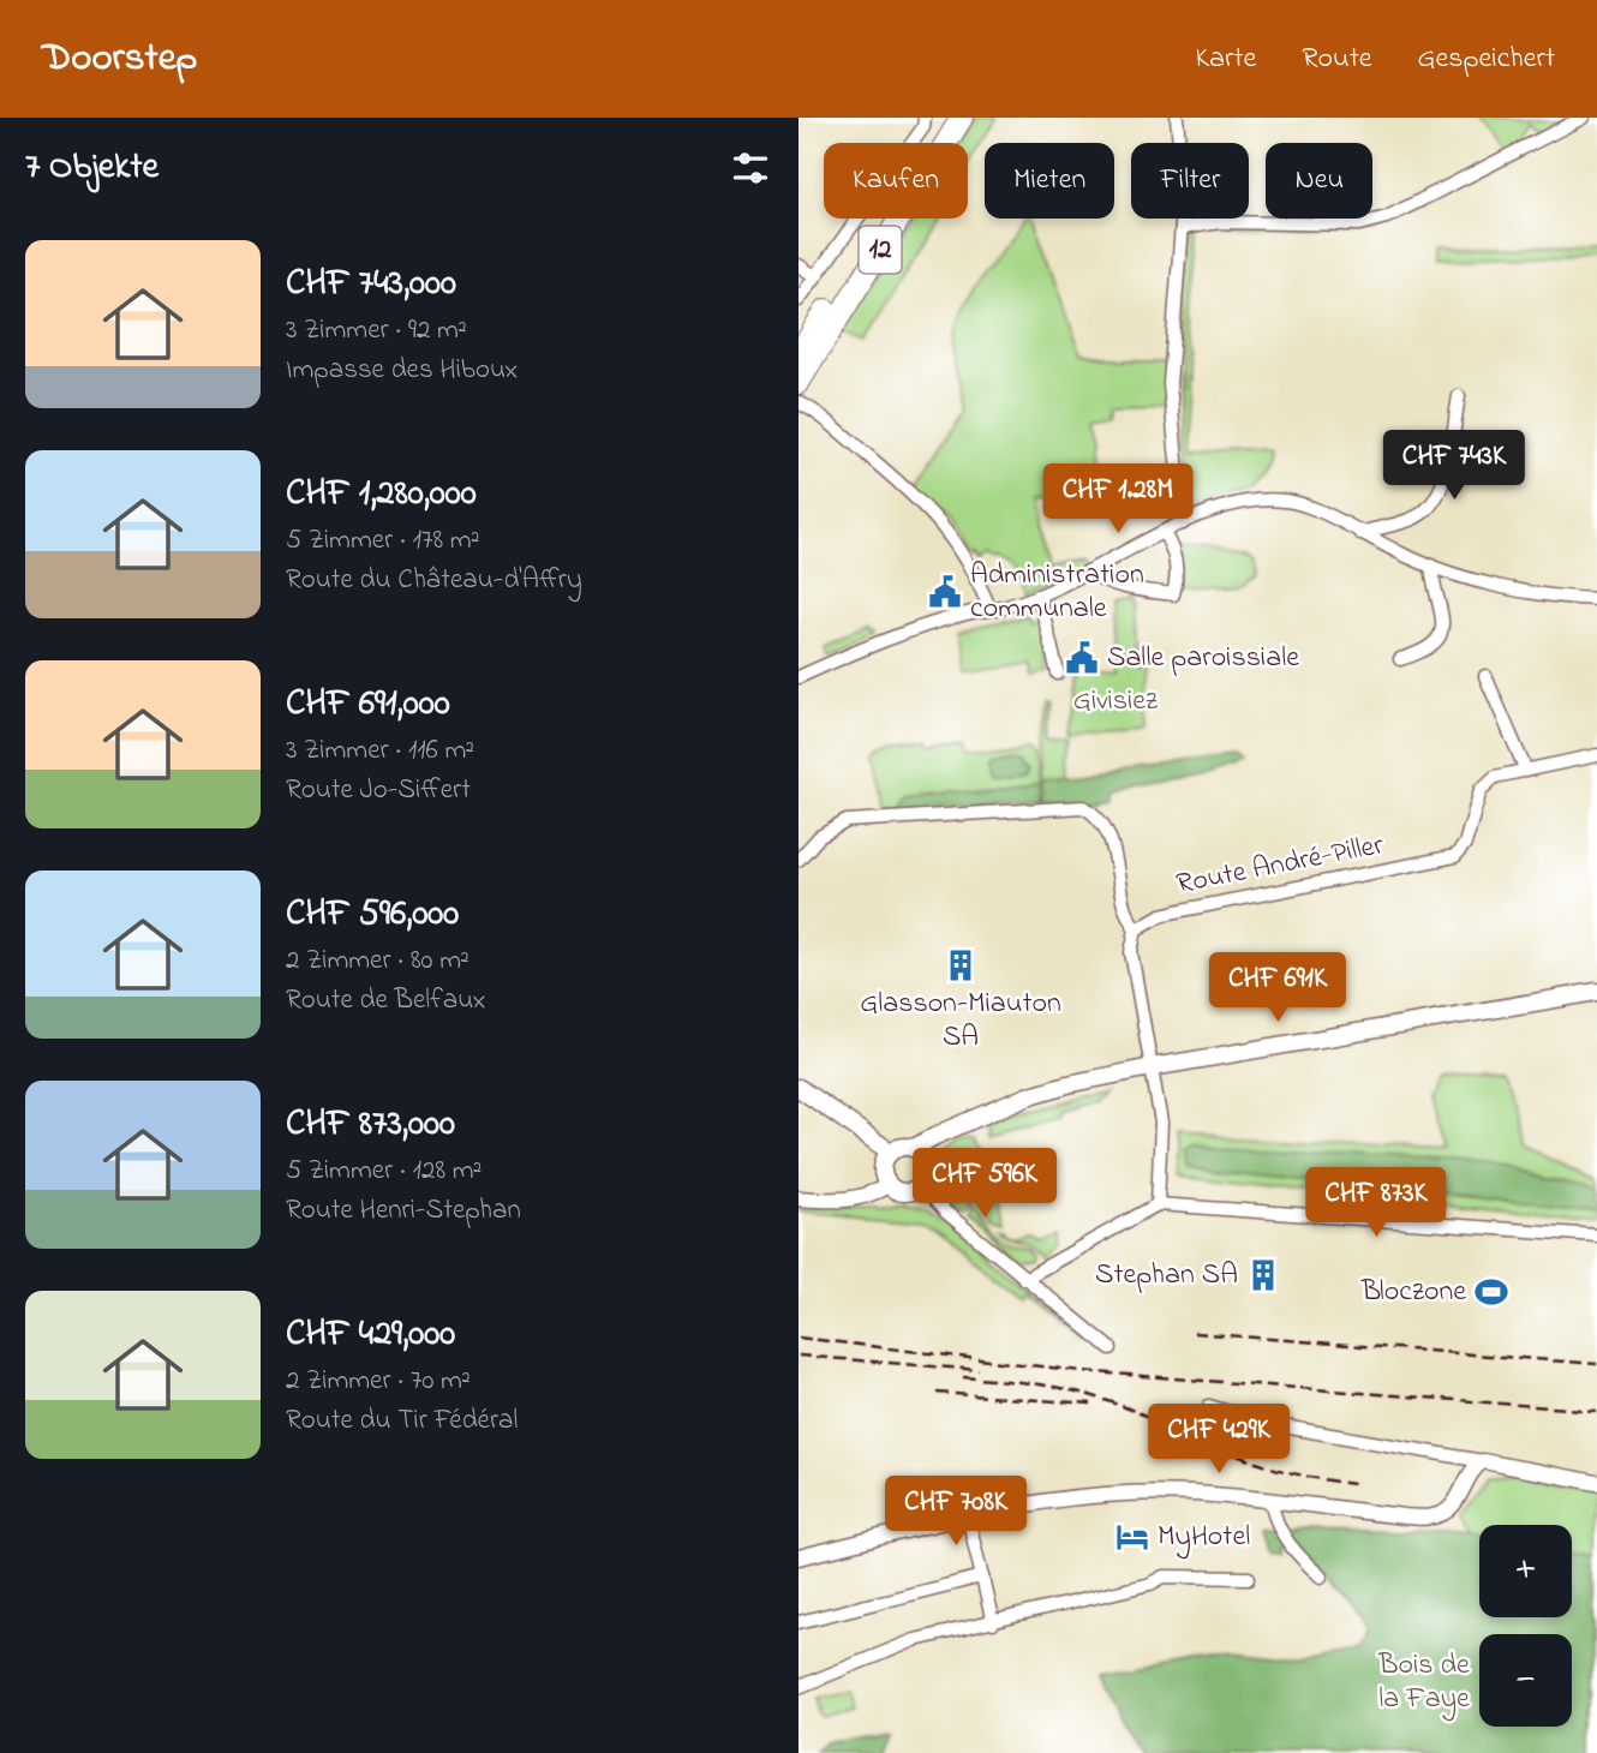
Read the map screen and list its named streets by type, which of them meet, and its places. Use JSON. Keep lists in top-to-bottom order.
{
  "streets": {
    "highway": ["12"],
    "street": ["Route André-Piller"]
  },
  "parks": ["Givisiez", "Bois de la Faye"],
  "places": {
    "public building": ["Administration communale", "Salle paroissiale"],
    "building": ["Glasson-Miauton SA", "Stephan SA"],
    "sports": ["Bloczone"],
    "hotel": ["MyHotel"]
  },
  "page": {
    "header": "Doorstep",
    "nav": ["Karte", "Route", "Gespeichert"],
    "heading": "7 Objekte",
    "chip": [
      "Kaufen",
      "Mieten",
      "Filter",
      "Neu"
    ],
    "list": [
      {
        "name": "CHF 743,000",
        "note": "3 Zimmer · 92 m² · Impasse des Hiboux"
      },
      {
        "name": "CHF 1,280,000",
        "note": "5 Zimmer · 178 m² · Route du Château-d'Affry"
      },
      {
        "name": "CHF 691,000",
        "note": "3 Zimmer · 116 m² · Route Jo-Siffert"
      },
      {
        "name": "CHF 596,000",
        "note": "2 Zimmer · 80 m² · Route de Belfaux"
      },
      {
        "name": "CHF 873,000",
        "note": "5 Zimmer · 128 m² · Route Henri-Stephan"
      },
      {
        "name": "CHF 429,000",
        "note": "2 Zimmer · 70 m² · Route du Tir Fédéral"
      }
    ],
    "price": [
      "CHF 743K",
      "CHF 1.28M",
      "CHF 691K",
      "CHF 596K",
      "CHF 873K",
      "CHF 429K",
      "CHF 708K"
    ],
    "map_buttons": ["+", "−"]
  }
}
